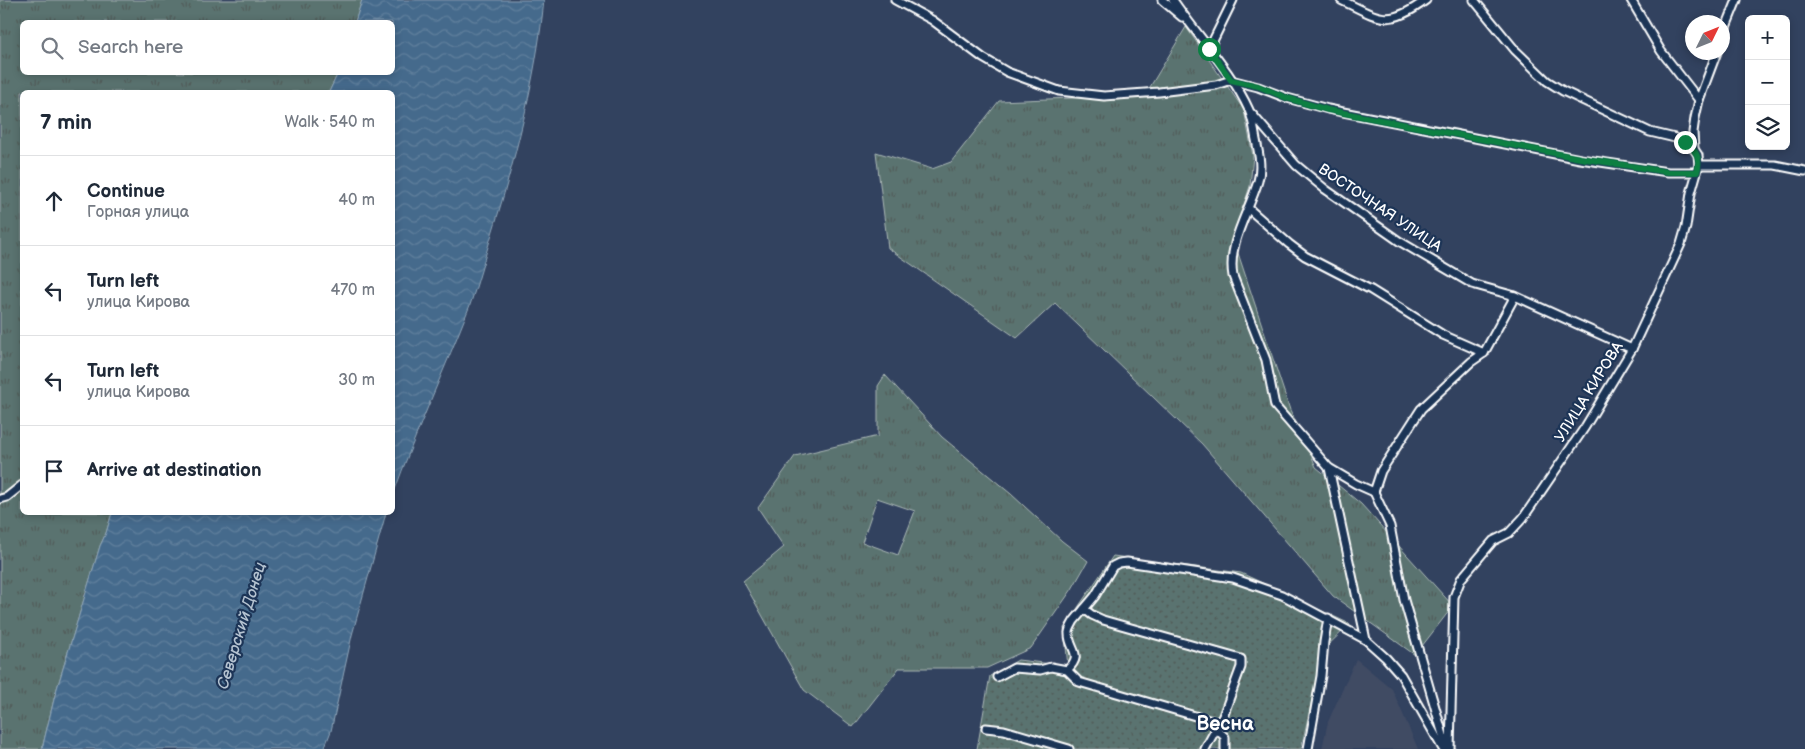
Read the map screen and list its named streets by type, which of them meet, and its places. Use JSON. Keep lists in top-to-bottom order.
{
  "streets": {
    "street": ["ВОСТОЧНАЯ УЛИЦА", "УЛИЦА КИРОВА"]
  },
  "crossings": [
    ["ВОСТОЧНАЯ УЛИЦА", "УЛИЦА КИРОВА"]
  ],
  "districts": ["Весна"],
  "water": ["Северский Донец"],
  "north": "top right",
  "page": {
    "map_buttons": ["+", "−"],
    "search": "Search here",
    "heading": ["7 min", "Walk · 540 m"],
    "list": [
      ["Continue", "Горная улица", "40 m"],
      ["Turn left", "улица Кирова", "470 m"],
      ["Turn left", "улица Кирова", "30 m"],
      "Arrive at destination"
    ]
  }
}
